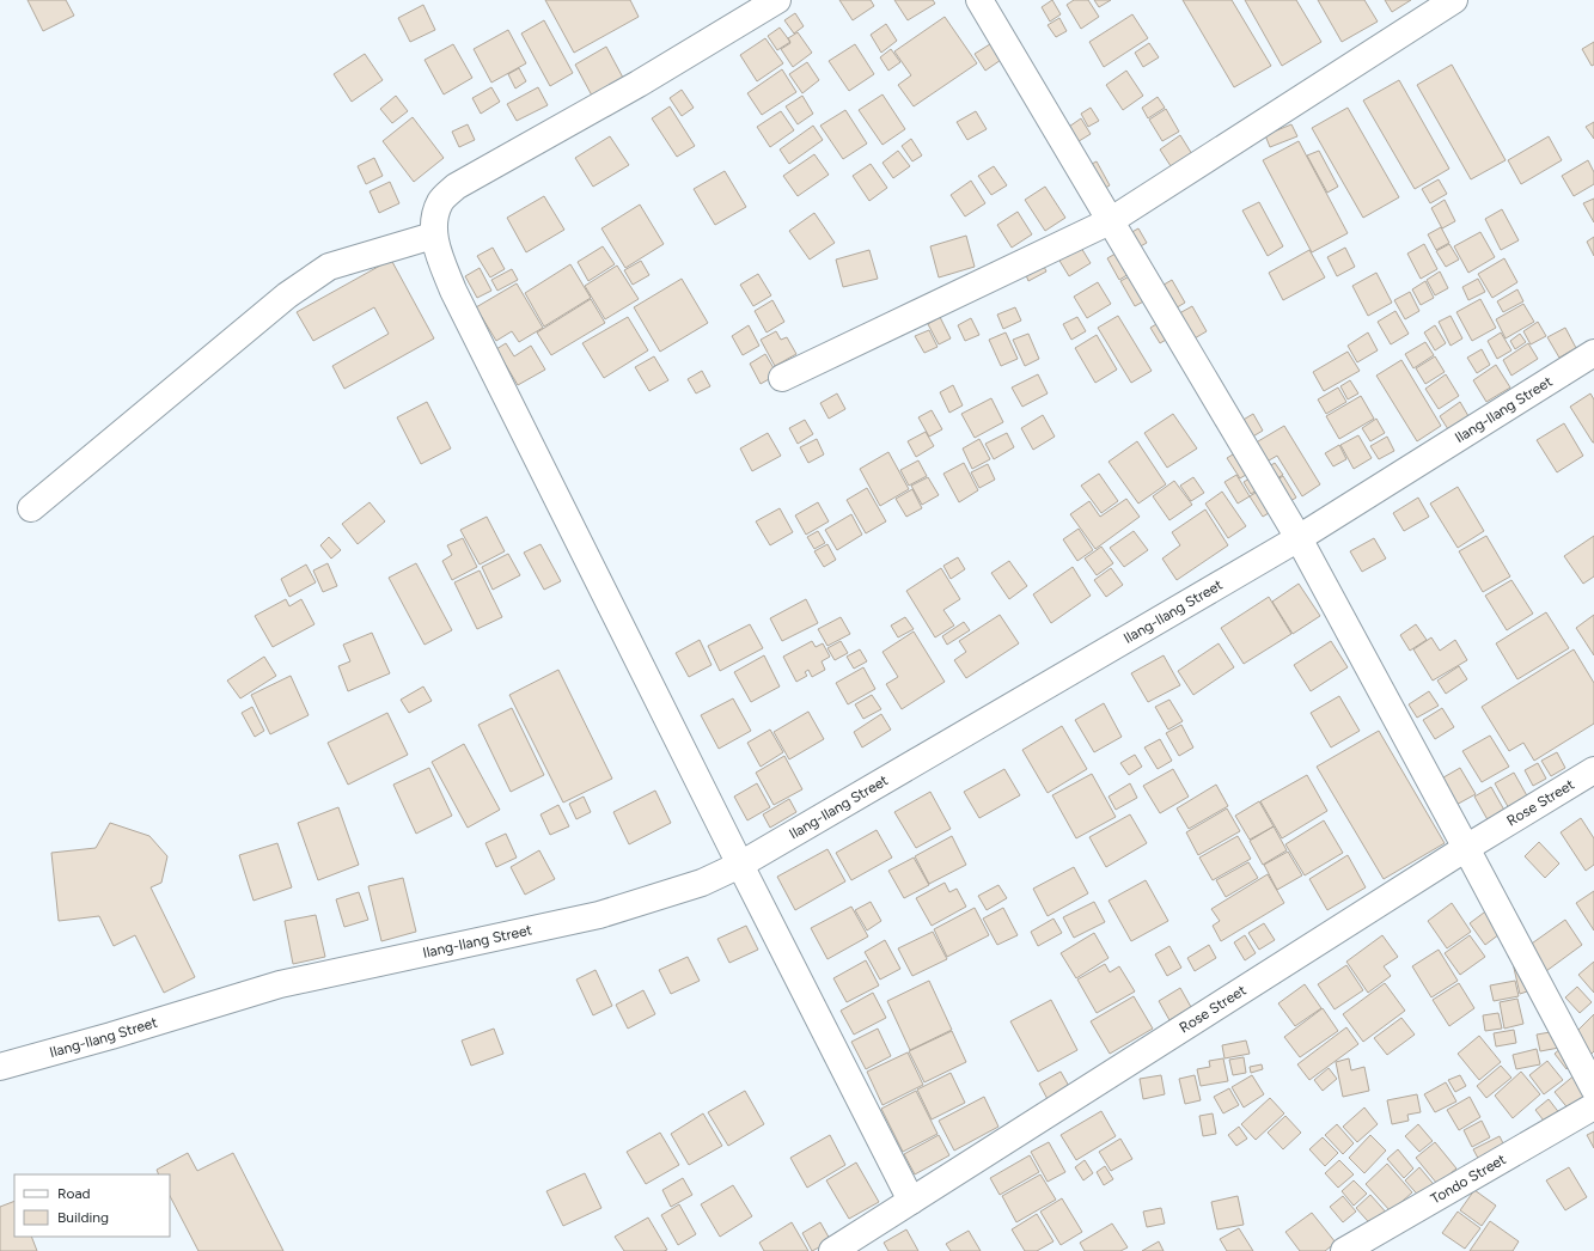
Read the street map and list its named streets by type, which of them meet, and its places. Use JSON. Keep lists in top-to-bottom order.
{
  "streets": {
    "street": ["Ilang-Ilang Street", "Rose Street", "Tondo Street"]
  },
  "legend": ["Road", "Building"]
}
